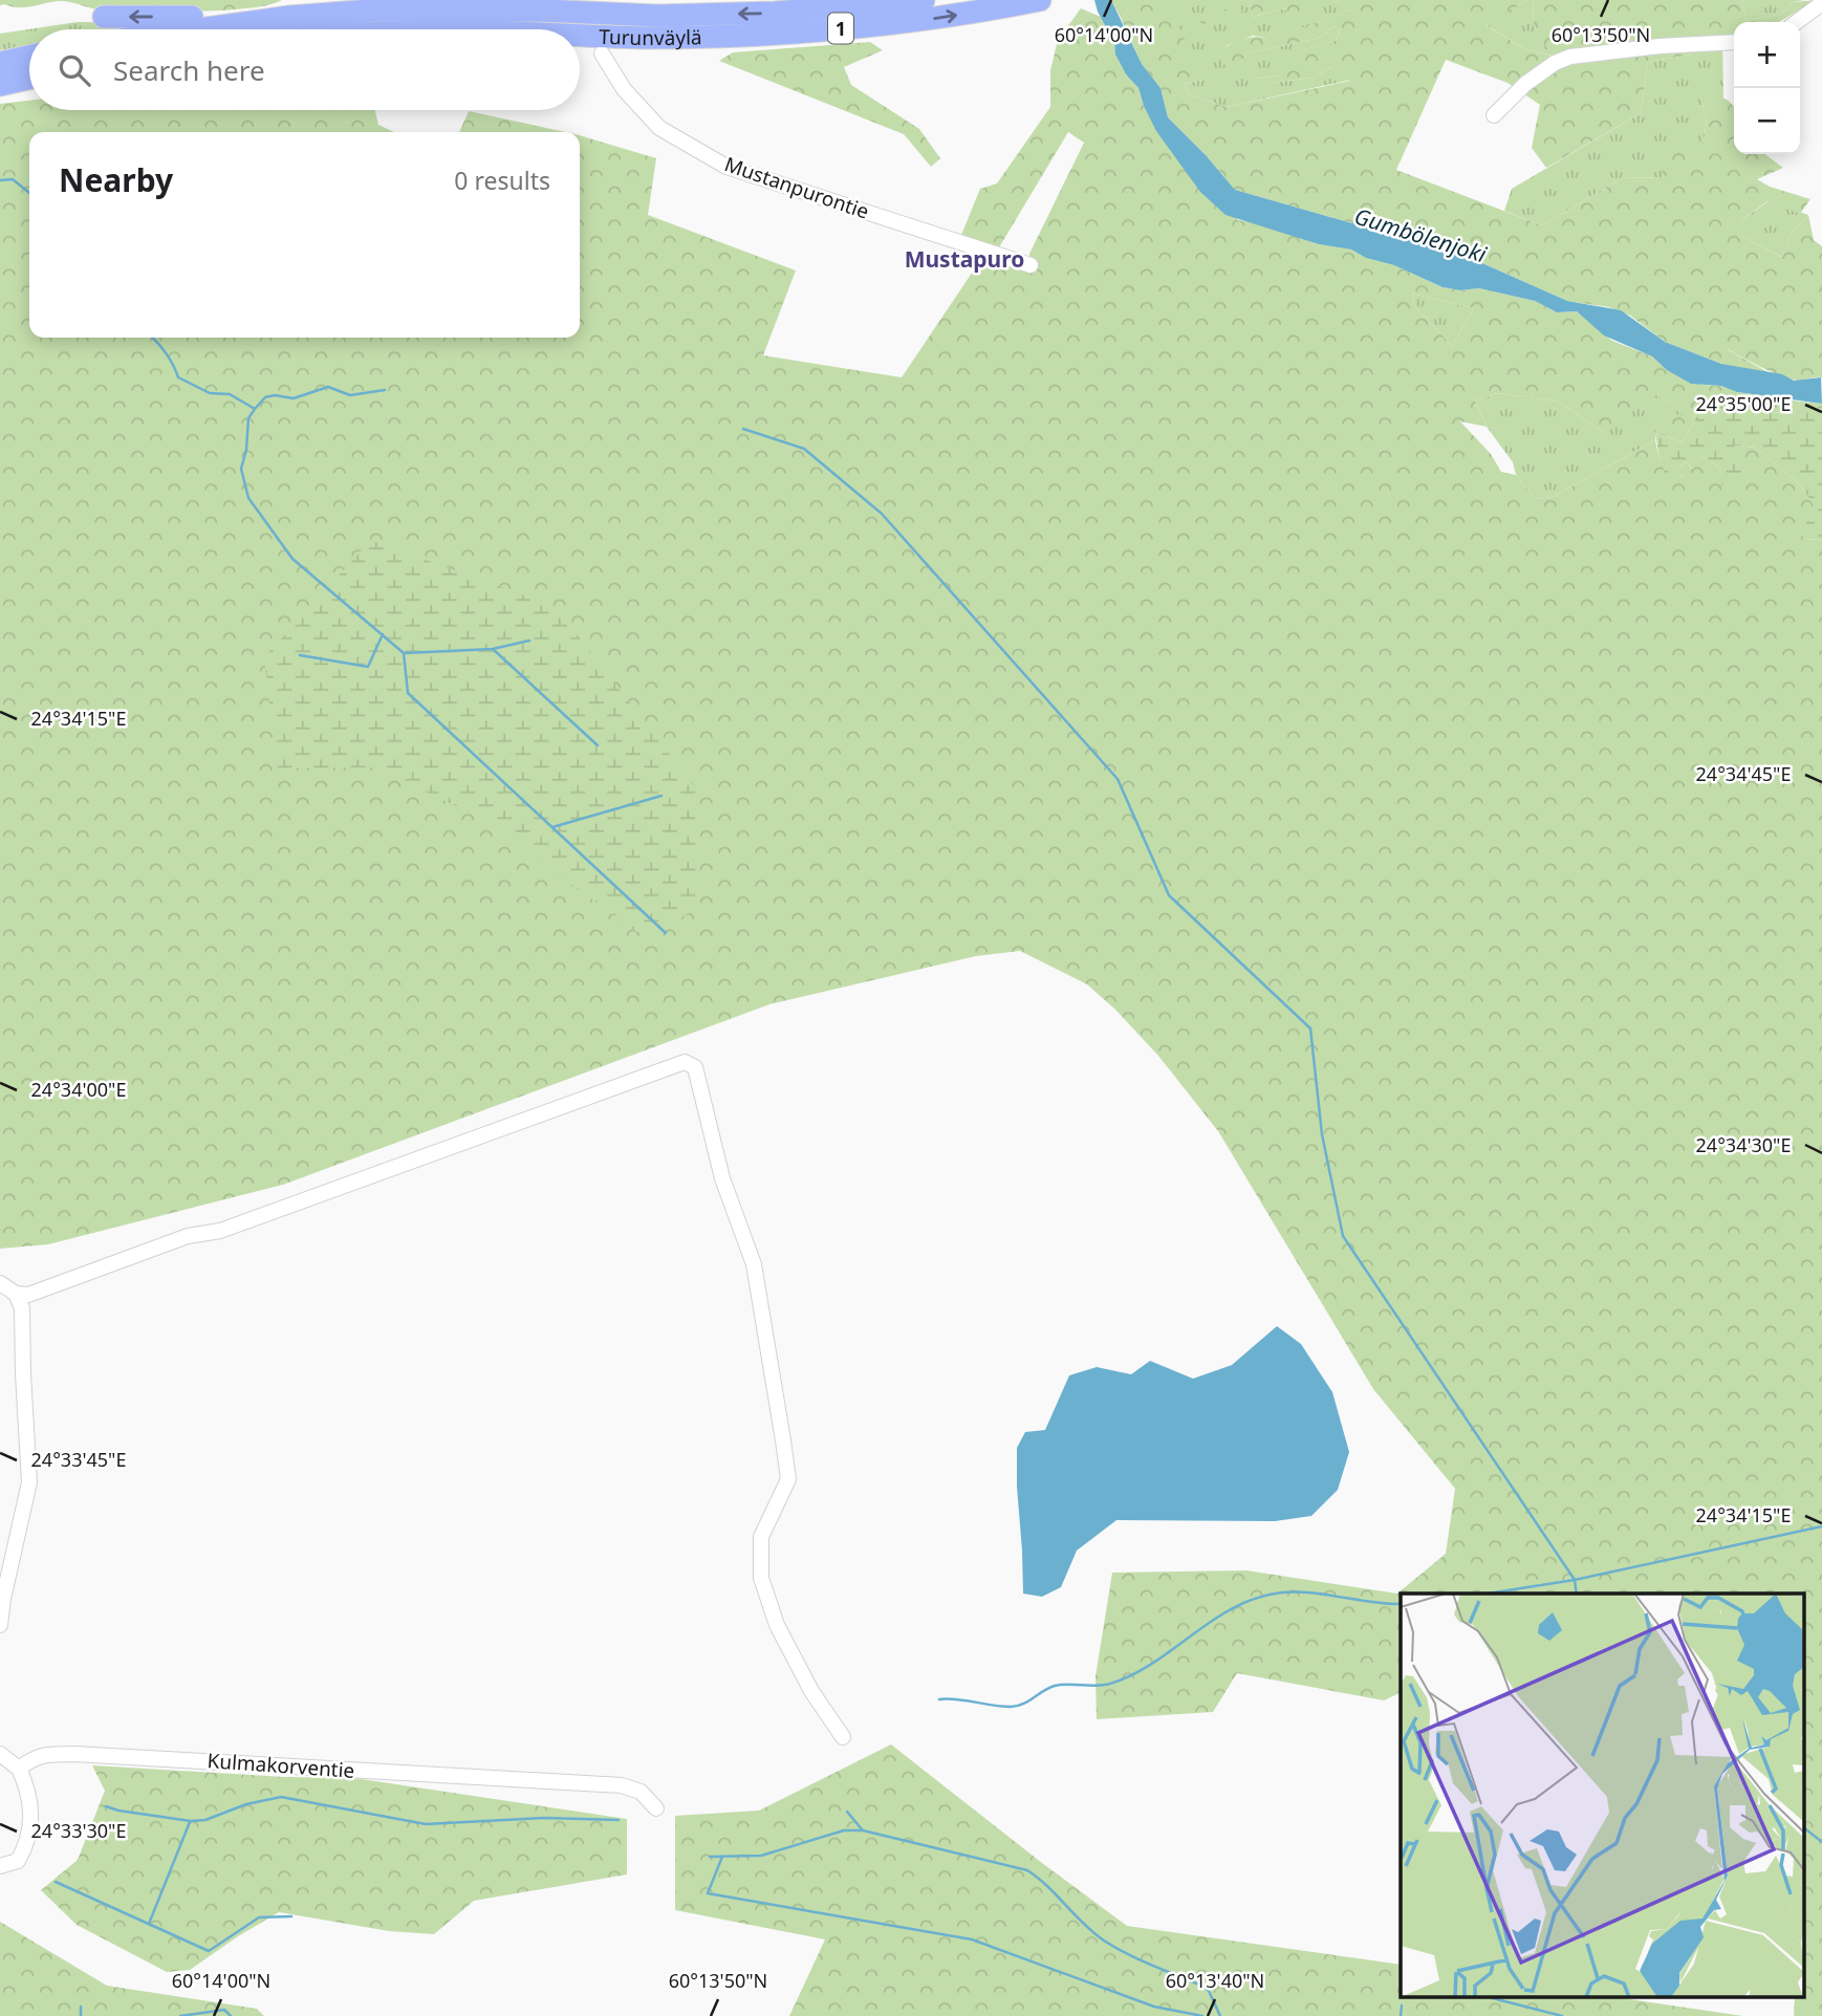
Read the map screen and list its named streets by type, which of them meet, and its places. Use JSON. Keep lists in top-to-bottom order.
{
  "streets": {
    "highway": ["1", "Turunväylä"],
    "street": ["Mustanpurontie", "Kulmakorventie"]
  },
  "districts": ["Mustapuro"],
  "water": ["Gumbölenjoki"],
  "page": {
    "map_buttons": ["+", "−"],
    "search": "Search here",
    "heading": ["Nearby", "0 results"]
  },
  "coordinates": [
    "60°13'50\"N",
    "60°14'00\"N",
    "24°35'00\"E",
    "24°34'15\"E",
    "24°34'45\"E",
    "24°34'00\"E",
    "24°34'30\"E",
    "24°33'45\"E",
    "24°33'30\"E",
    "60°13'40\"N"
  ]
}
